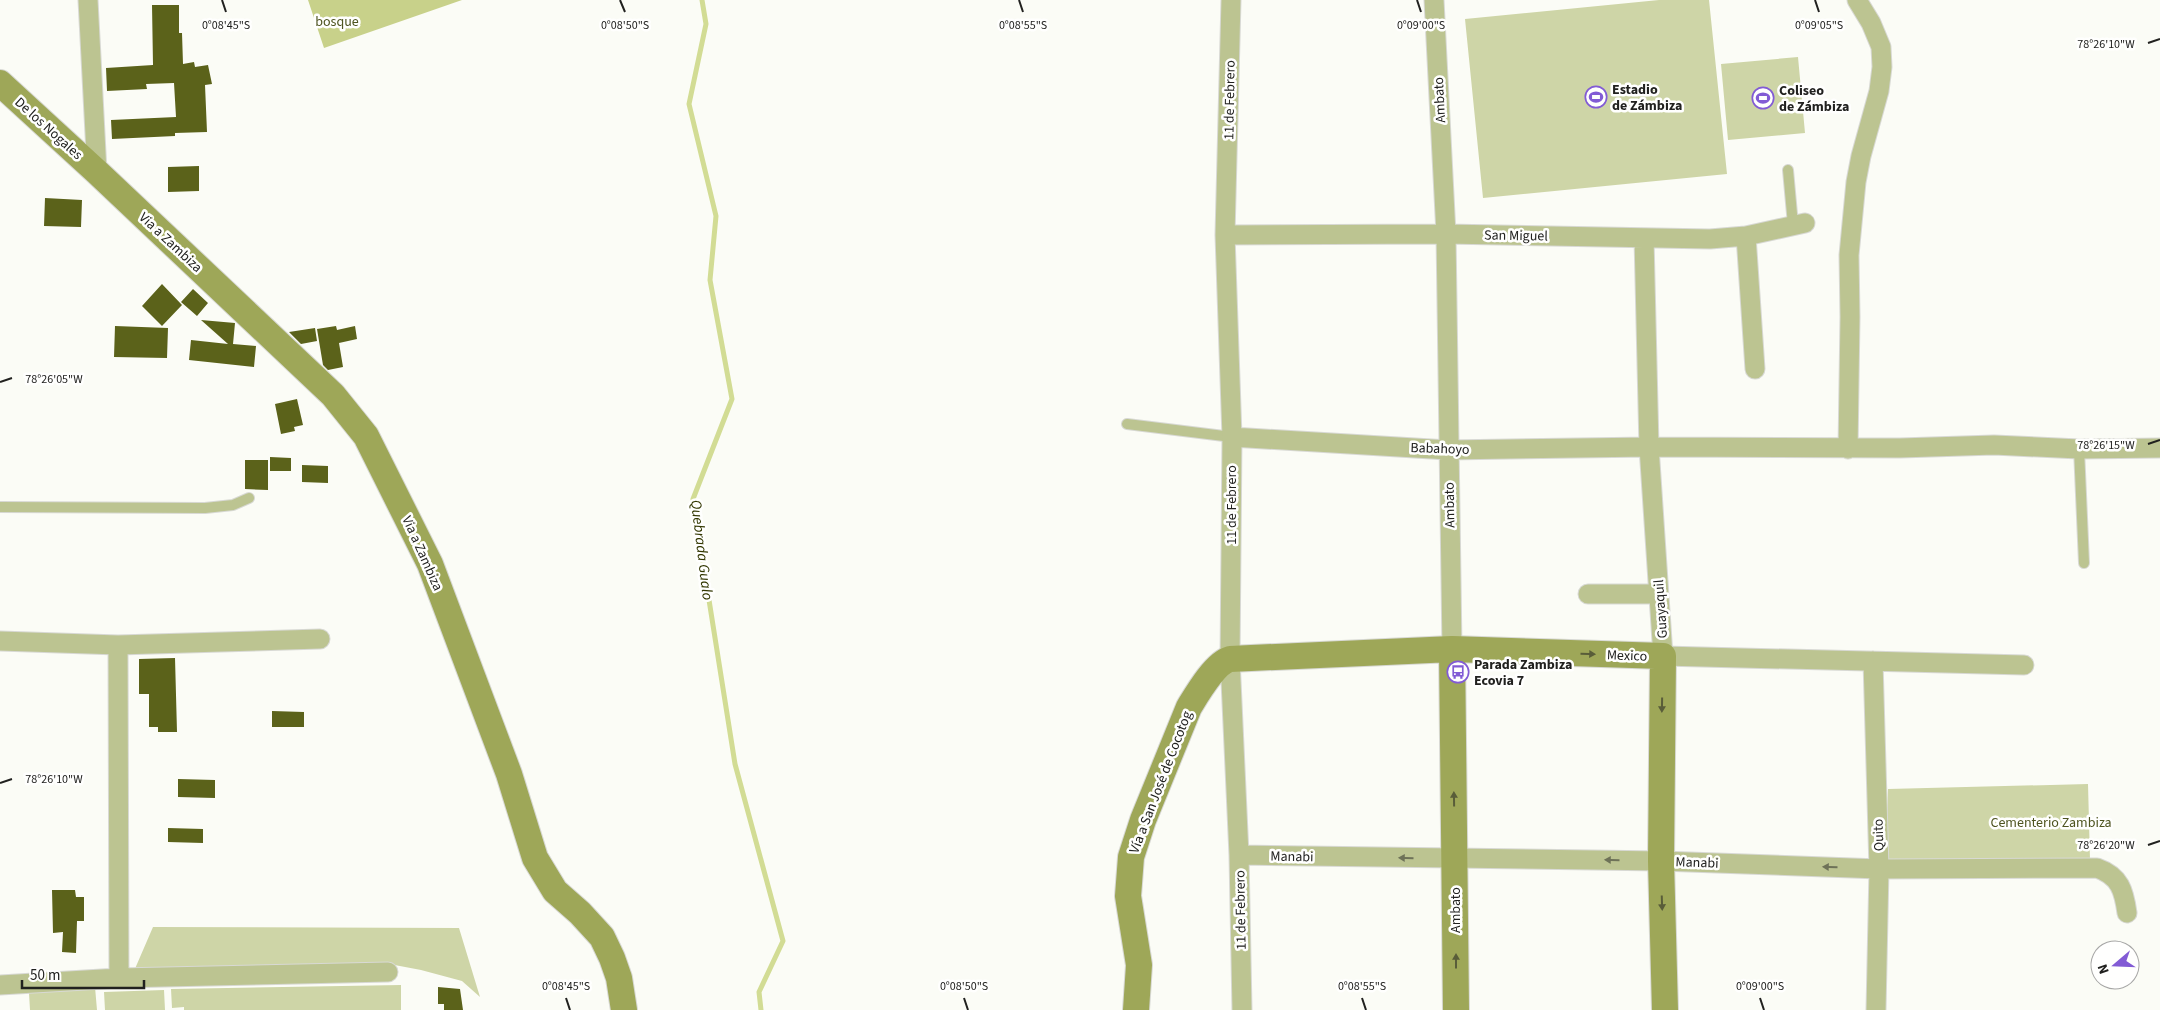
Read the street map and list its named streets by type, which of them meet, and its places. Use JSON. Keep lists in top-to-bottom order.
{
  "streets": {
    "street": [
      "11 de Febrero",
      "Ambato",
      "De los Nogales",
      "San Miguel",
      "Via a Zambiza",
      "Babahoyo",
      "Guayaquil",
      "Mexico",
      "Vía a San José de Cocotog",
      "Quito",
      "Manabi"
    ]
  },
  "crossings": [
    ["11 de Febrero", "San Miguel"],
    ["11 de Febrero", "Babahoyo"],
    ["11 de Febrero", "Mexico"],
    ["11 de Febrero", "Vía a San José de Cocotog"],
    ["11 de Febrero", "Manabi"],
    ["Ambato", "San Miguel"],
    ["Ambato", "Babahoyo"],
    ["Ambato", "Mexico"],
    ["Ambato", "Manabi"],
    ["De los Nogales", "Via a Zambiza"],
    ["San Miguel", "Guayaquil"],
    ["Babahoyo", "Guayaquil"],
    ["Guayaquil", "Mexico"],
    ["Guayaquil", "Manabi"],
    ["Mexico", "Vía a San José de Cocotog"],
    ["Mexico", "Quito"],
    ["Quito", "Manabi"]
  ],
  "one_way": ["Ambato", "Guayaquil", "Manabi"],
  "water": ["Quebrada Gualo"],
  "parks": ["bosque", "Cementerio Zambiza"],
  "places": {
    "sports": ["Estadio de Zámbiza", "Coliseo de Zámbiza"],
    "bus stop": ["Parada Zambiza Ecovia 7"]
  },
  "scale_bar": "50 m",
  "north": "left",
  "coordinates": [
    "0°09'05\"S",
    "0°08'45\"S",
    "0°08'50\"S",
    "0°08'55\"S",
    "0°09'00\"S",
    "78°26'10\"W",
    "78°26'05\"W",
    "78°26'15\"W",
    "78°26'20\"W"
  ]
}
